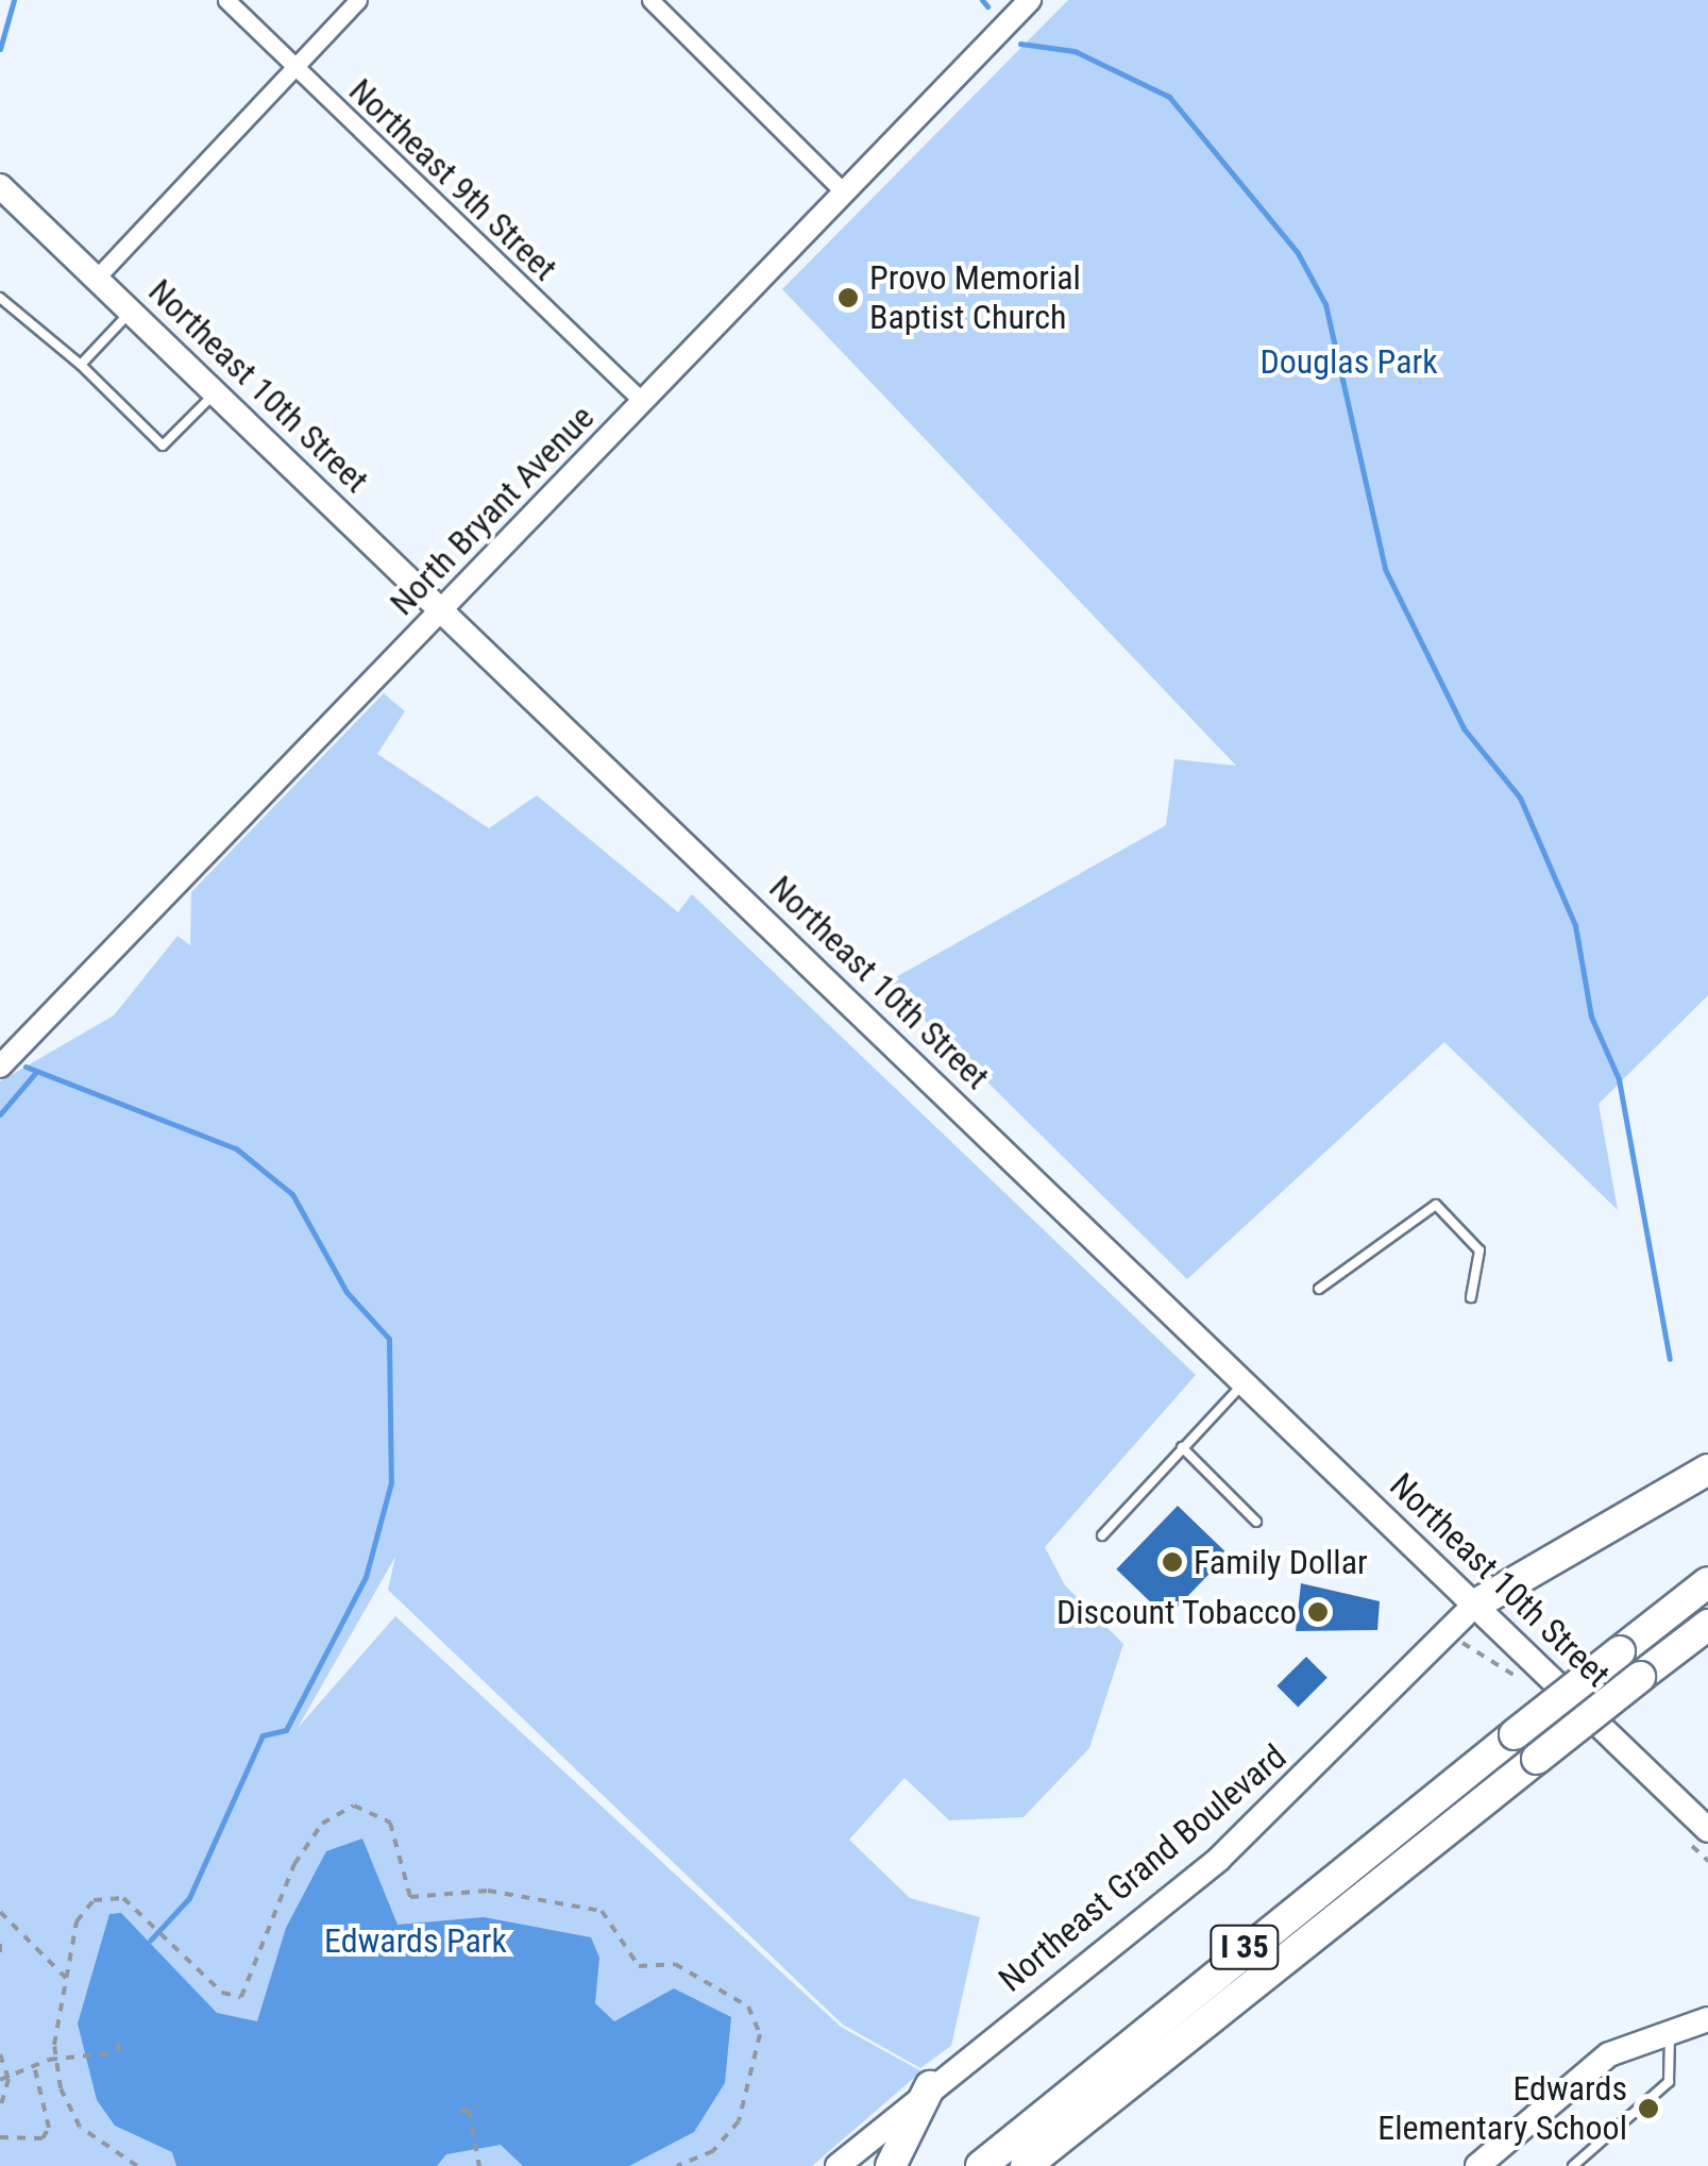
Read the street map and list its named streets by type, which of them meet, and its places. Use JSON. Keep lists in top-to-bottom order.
{
  "streets": {
    "highway": ["I 35"],
    "main road": ["Northeast 10th Street", "Northeast Grand Boulevard"],
    "street": ["Northeast 9th Street", "North Bryant Avenue"]
  },
  "crossings": [
    ["Northeast 9th Street", "North Bryant Avenue"],
    ["Northeast 10th Street", "North Bryant Avenue"],
    ["Northeast 10th Street", "Northeast Grand Boulevard"]
  ],
  "parks": ["Douglas Park", "Edwards Park"],
  "places": [
    "Provo Memorial Baptist Church",
    "Family Dollar",
    "Discount Tobacco",
    "Edwards Elementary School"
  ]
}
